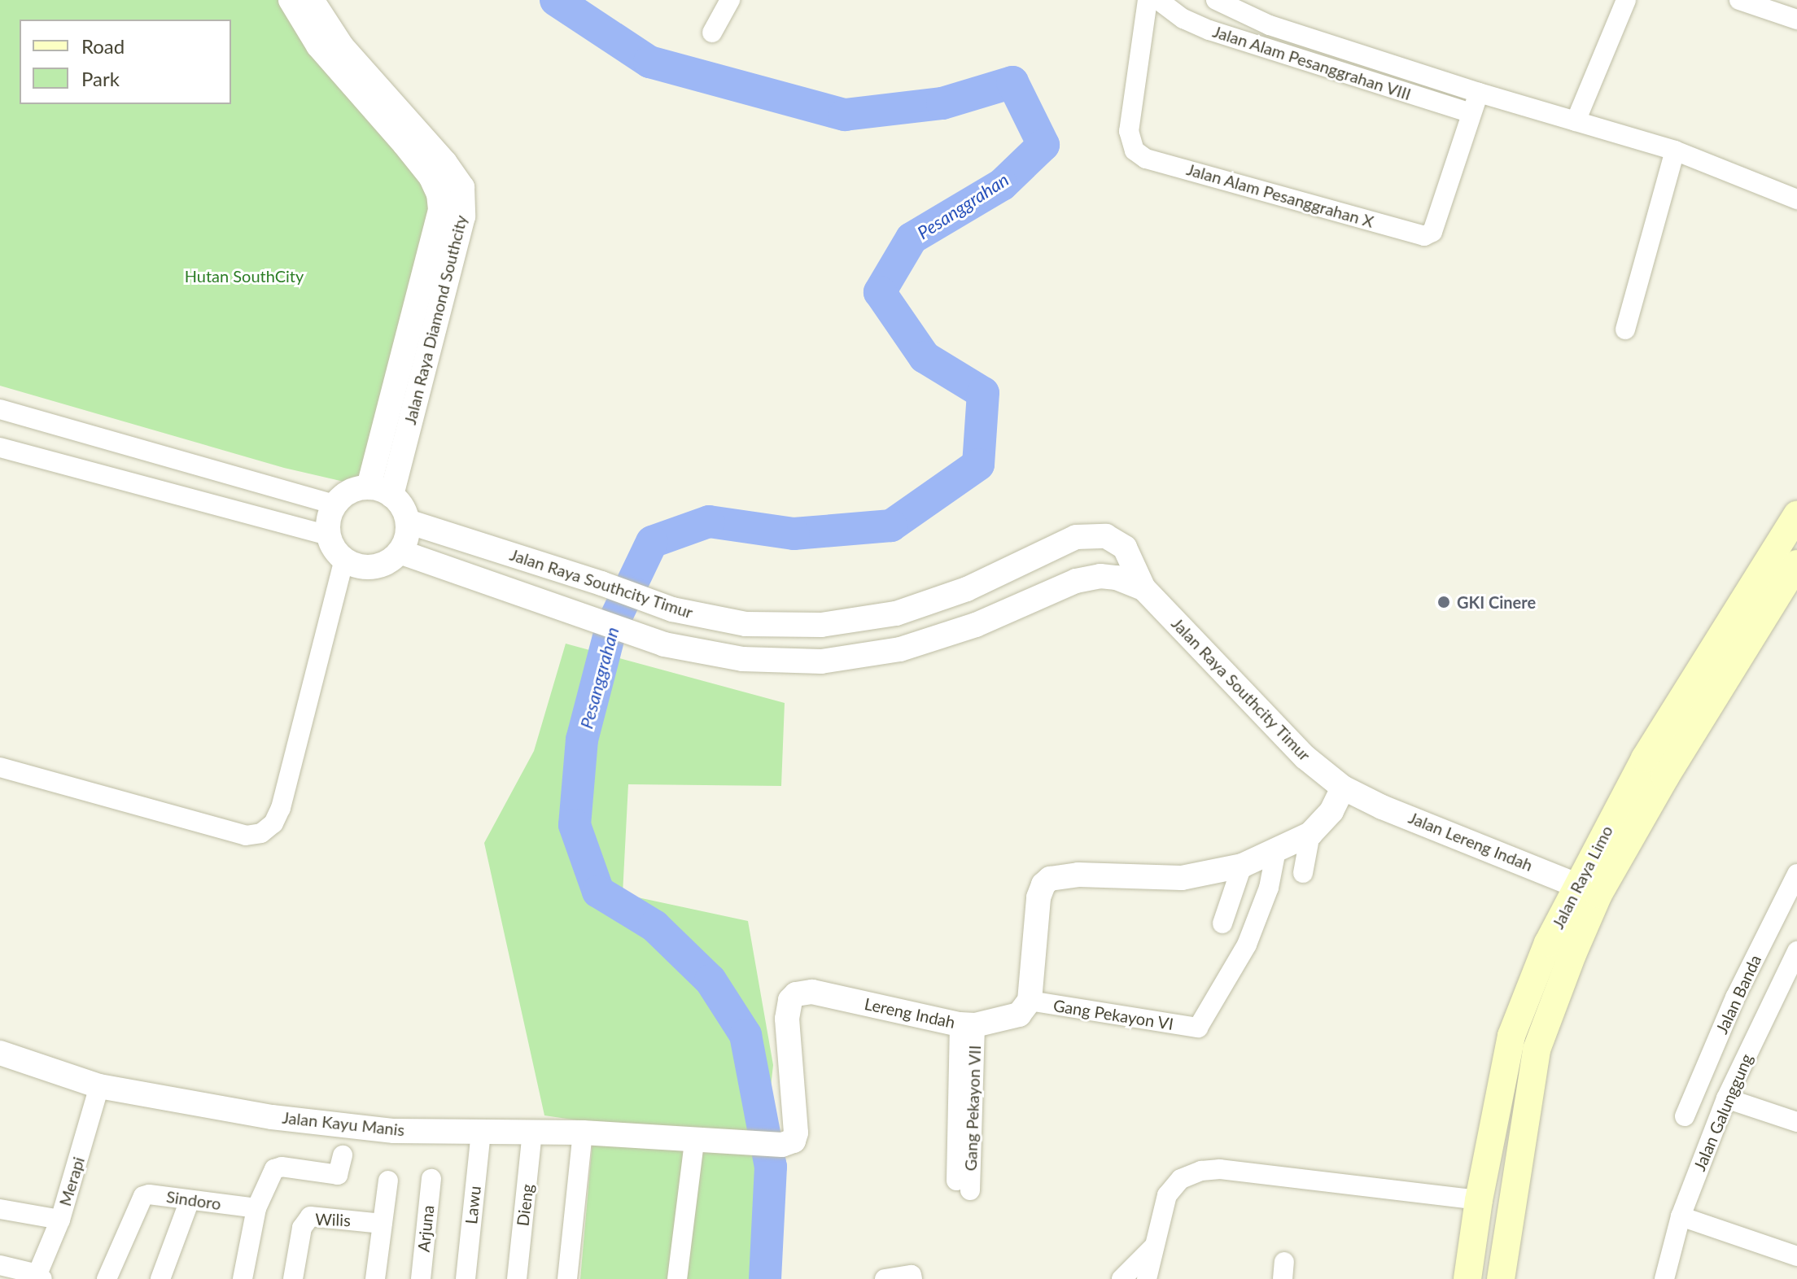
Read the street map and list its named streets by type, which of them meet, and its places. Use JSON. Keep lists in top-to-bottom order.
{
  "streets": {
    "main road": ["Jalan Raya Limo"],
    "street": [
      "Jalan Alam Pesanggrahan VIII",
      "Jalan Alam Pesanggrahan X",
      "Jalan Raya Diamond Southcity",
      "Jalan Raya Southcity Timur",
      "Jalan Lereng Indah",
      "Jalan Banda",
      "Lereng Indah",
      "Gang Pekayon VI",
      "Gang Pekayon VII",
      "Jalan Galunggung",
      "Jalan Kayu Manis",
      "Merapi",
      "Sindoro",
      "Lawu",
      "Dieng",
      "Wilis",
      "Arjuna"
    ]
  },
  "crossings": [
    ["Jalan Alam Pesanggrahan VIII", "Jalan Alam Pesanggrahan X"],
    ["Jalan Raya Diamond Southcity", "Jalan Raya Southcity Timur"],
    ["Jalan Raya Southcity Timur", "Jalan Lereng Indah"],
    ["Jalan Lereng Indah", "Jalan Raya Limo"],
    ["Lereng Indah", "Gang Pekayon VI"],
    ["Lereng Indah", "Gang Pekayon VII"],
    ["Lereng Indah", "Jalan Kayu Manis"],
    ["Jalan Kayu Manis", "Merapi"],
    ["Jalan Kayu Manis", "Lawu"],
    ["Jalan Kayu Manis", "Dieng"]
  ],
  "water": ["Pesanggrahan"],
  "parks": ["Hutan SouthCity"],
  "places": ["GKI Cinere"],
  "legend": ["Road", "Park"]
}
